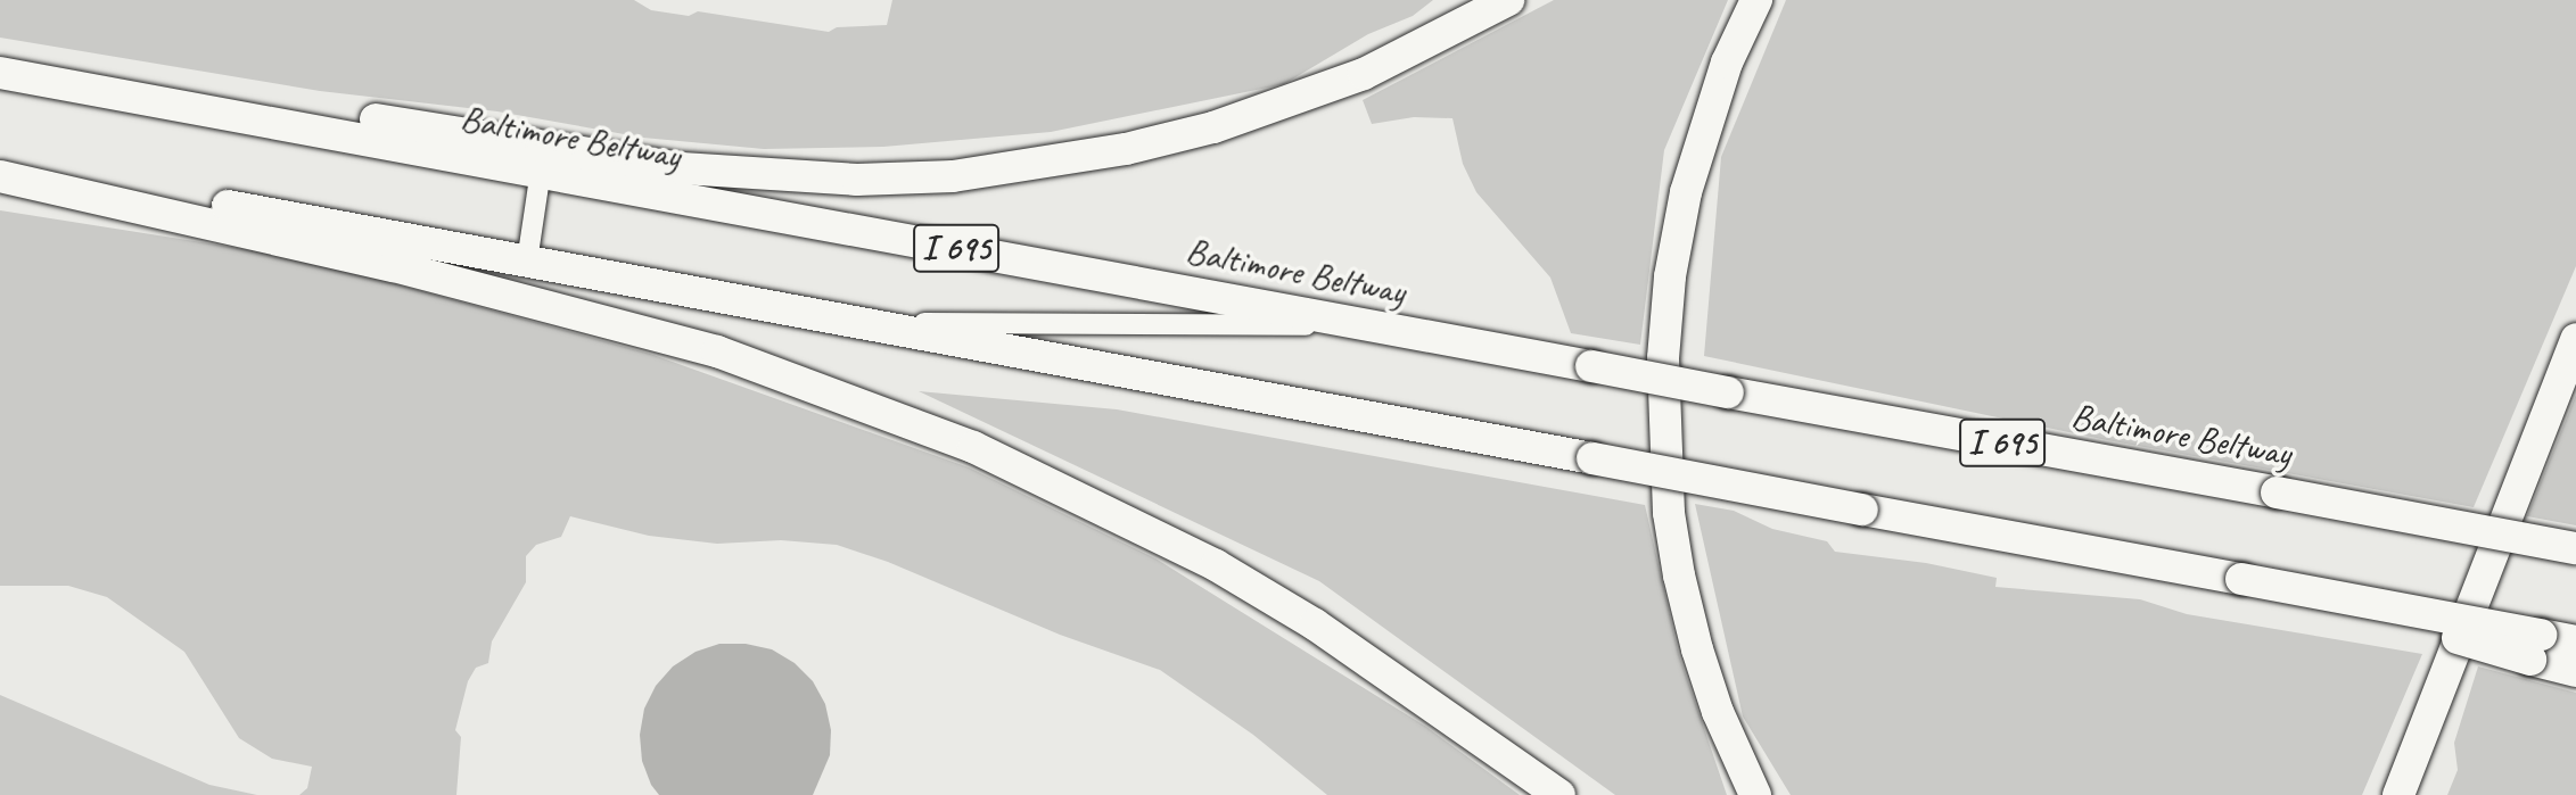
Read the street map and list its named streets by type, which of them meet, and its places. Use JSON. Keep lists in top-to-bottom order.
{
  "streets": {
    "highway": ["Baltimore Beltway", "I 695"]
  }
}
